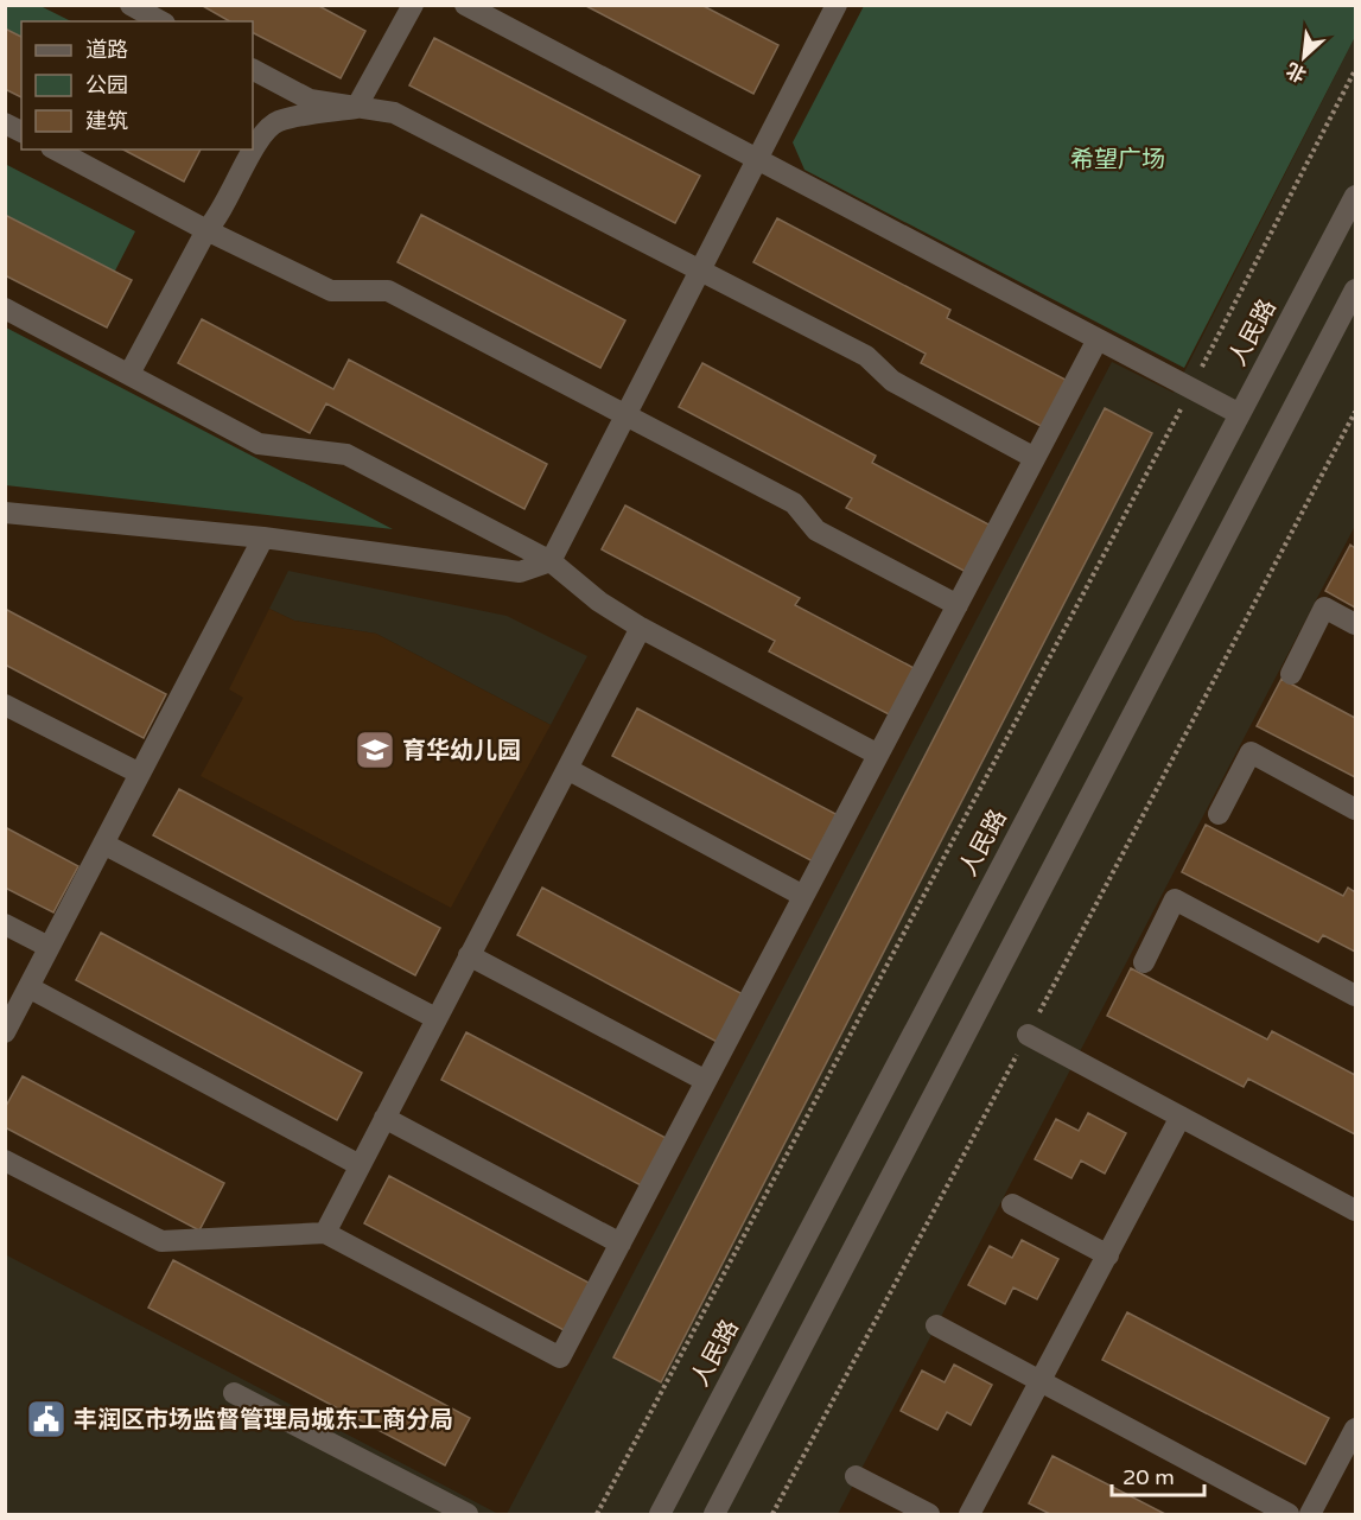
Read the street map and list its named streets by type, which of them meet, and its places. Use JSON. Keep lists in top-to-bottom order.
{
  "streets": {
    "street": ["人民路"]
  },
  "parks": ["希望广场"],
  "places": {
    "school or university": ["育华幼儿园"],
    "public building": ["丰润区市场监督管理局城东工商分局"]
  },
  "legend": ["道路", "公园", "建筑"],
  "scale_bar": "20 m",
  "north": "bottom left"
}
